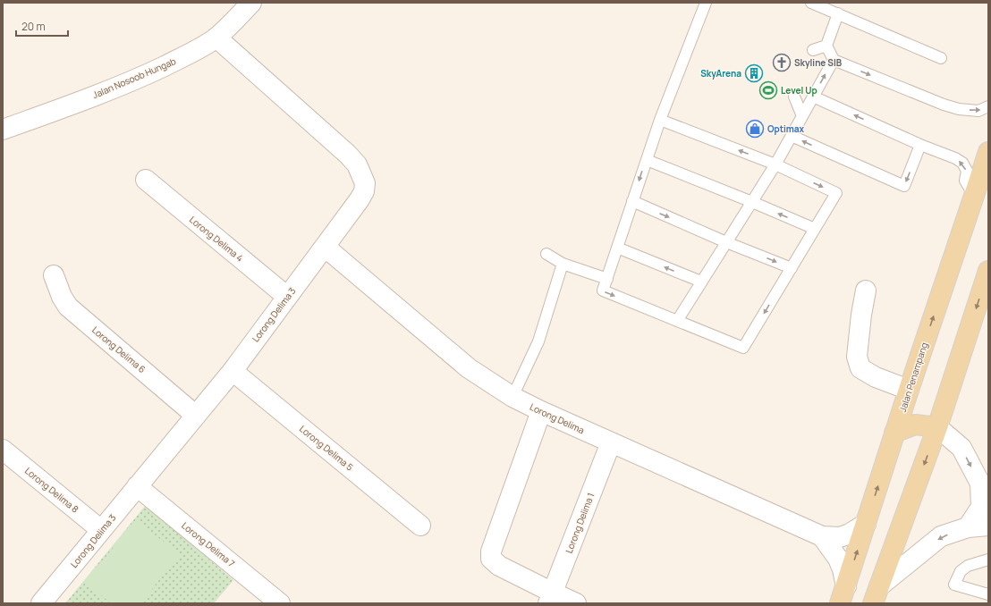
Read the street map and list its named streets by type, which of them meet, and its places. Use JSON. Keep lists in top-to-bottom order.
{
  "streets": {
    "main road": ["Jalan Penampang"],
    "street": [
      "Jalan Nosoob Hungab",
      "Lorong Delima 4",
      "Lorong Delima 3",
      "Lorong Delima 6",
      "Lorong Delima",
      "Lorong Delima 5",
      "Lorong Delima 8",
      "Lorong Delima 1",
      "Lorong Delima 7"
    ]
  },
  "crossings": [
    ["Jalan Nosoob Hungab", "Lorong Delima 3"],
    ["Lorong Delima 4", "Lorong Delima 3"],
    ["Lorong Delima 3", "Lorong Delima 6"],
    ["Lorong Delima 3", "Lorong Delima"],
    ["Lorong Delima 3", "Lorong Delima 5"],
    ["Lorong Delima 3", "Lorong Delima 8"],
    ["Lorong Delima 3", "Lorong Delima 7"],
    ["Jalan Penampang", "Lorong Delima"],
    ["Lorong Delima", "Lorong Delima 1"]
  ],
  "places": {
    "church": ["Skyline SIB"],
    "building": ["SkyArena"],
    "sports": ["Level Up"],
    "shop": ["Optimax"]
  },
  "scale_bar": "20 m"
}
